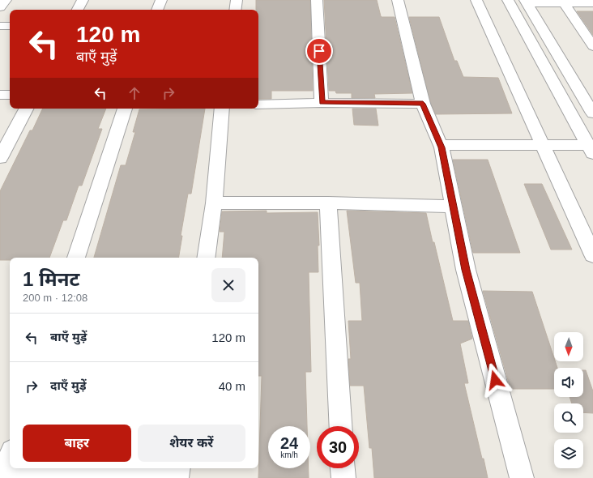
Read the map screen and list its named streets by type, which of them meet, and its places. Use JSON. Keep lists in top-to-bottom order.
{
  "north": "bottom",
  "page": {
    "turn": ["120 m", "बाएँ मुड़ें"],
    "heading": ["1 मिनट", "200 m · 12:08"],
    "list": [
      {
        "name": "बाएँ मुड़ें",
        "value": "120 m"
      },
      {
        "name": "दाएँ मुड़ें",
        "value": "40 m"
      }
    ],
    "buttons": ["बाहर", "शेयर करें"],
    "speed": "24 km/h",
    "limit": "30"
  }
}
